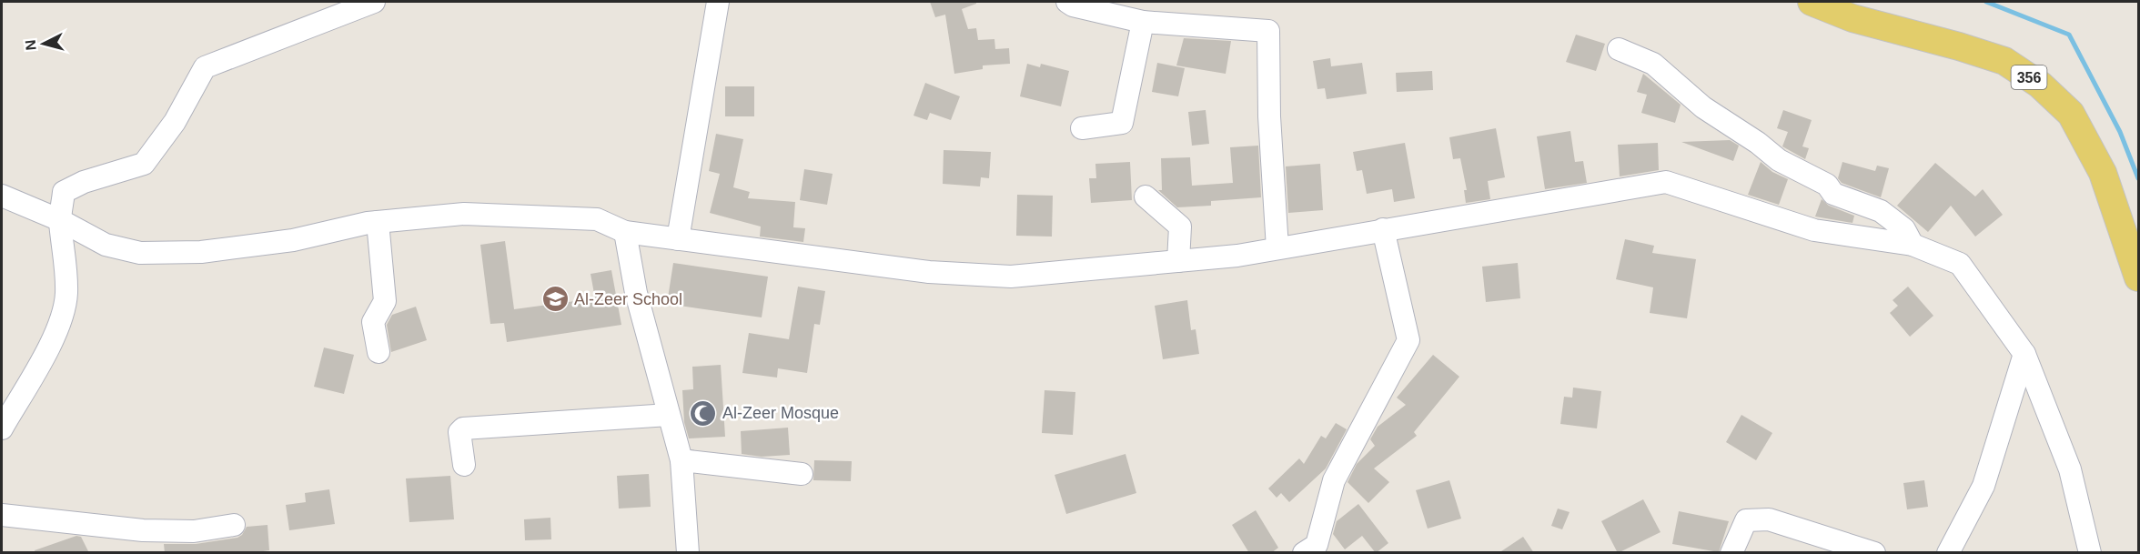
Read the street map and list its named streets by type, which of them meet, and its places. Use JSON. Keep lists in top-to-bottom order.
{
  "streets": {
    "main road": ["356"]
  },
  "places": {
    "school or university": ["Al-Zeer School"],
    "mosque": ["Al-Zeer Mosque"]
  },
  "north": "left"
}
